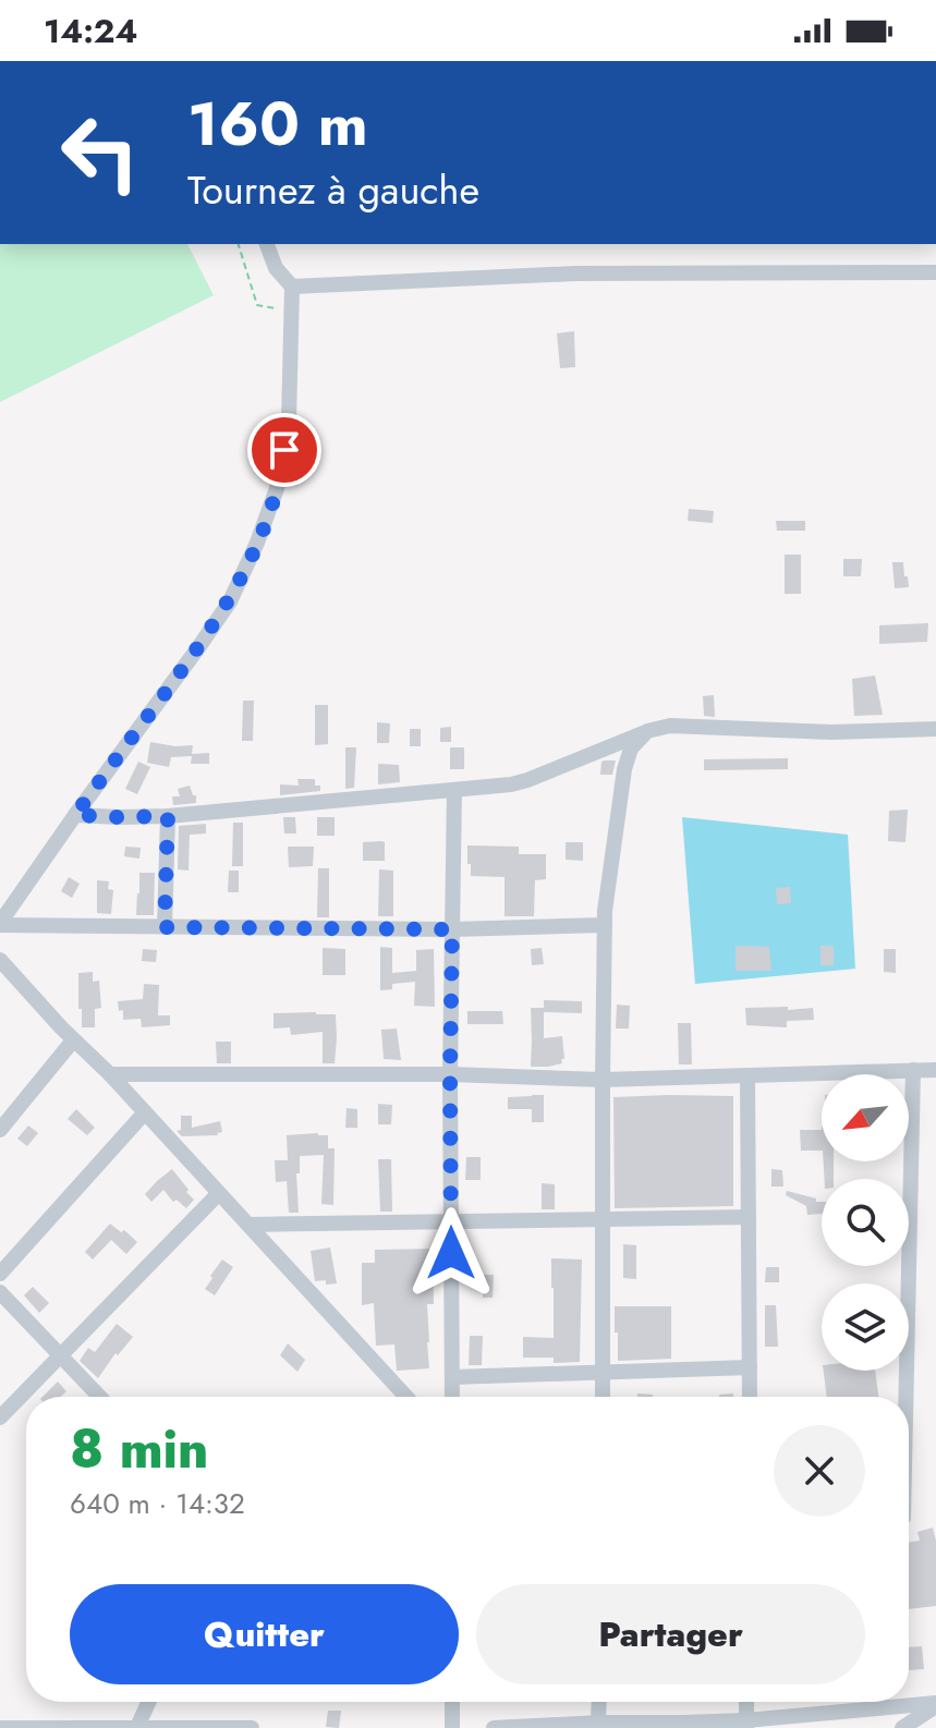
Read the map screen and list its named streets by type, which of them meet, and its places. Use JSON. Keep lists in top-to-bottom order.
{
  "north": "bottom left",
  "page": {
    "status": "14:24",
    "turn": ["160 m", "Tournez à gauche"],
    "heading": ["8 min", "640 m · 14:32"],
    "buttons": ["Quitter", "Partager"]
  }
}
